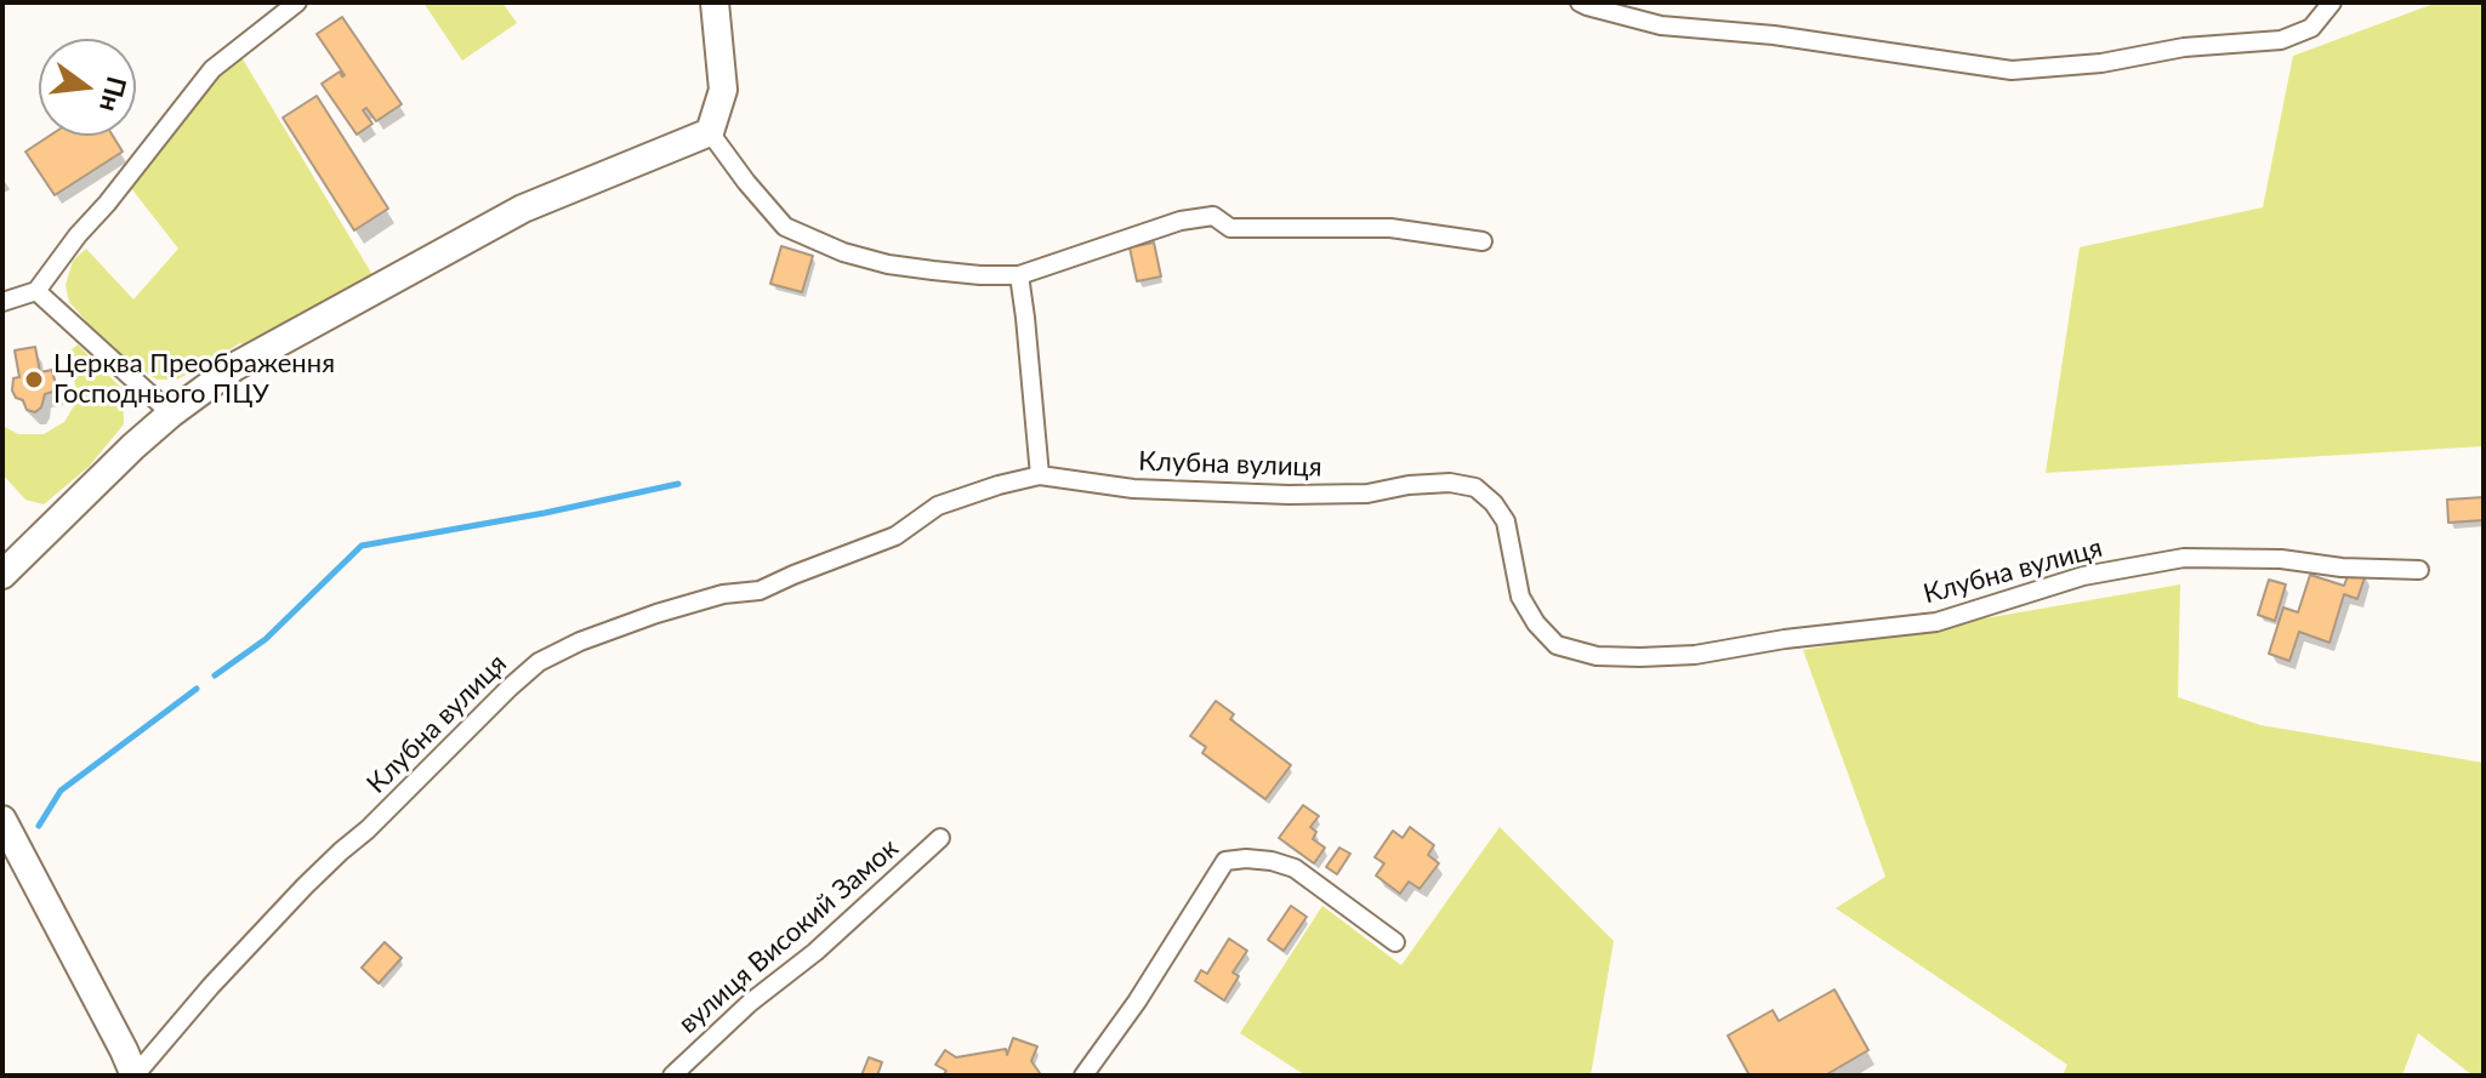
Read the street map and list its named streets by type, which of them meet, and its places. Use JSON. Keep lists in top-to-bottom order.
{
  "streets": {
    "street": ["Клубна вулиця", "вулиця Високий Замок"]
  },
  "places": ["Церква Преображення Господнього ПЦУ"],
  "north": "right"
}
